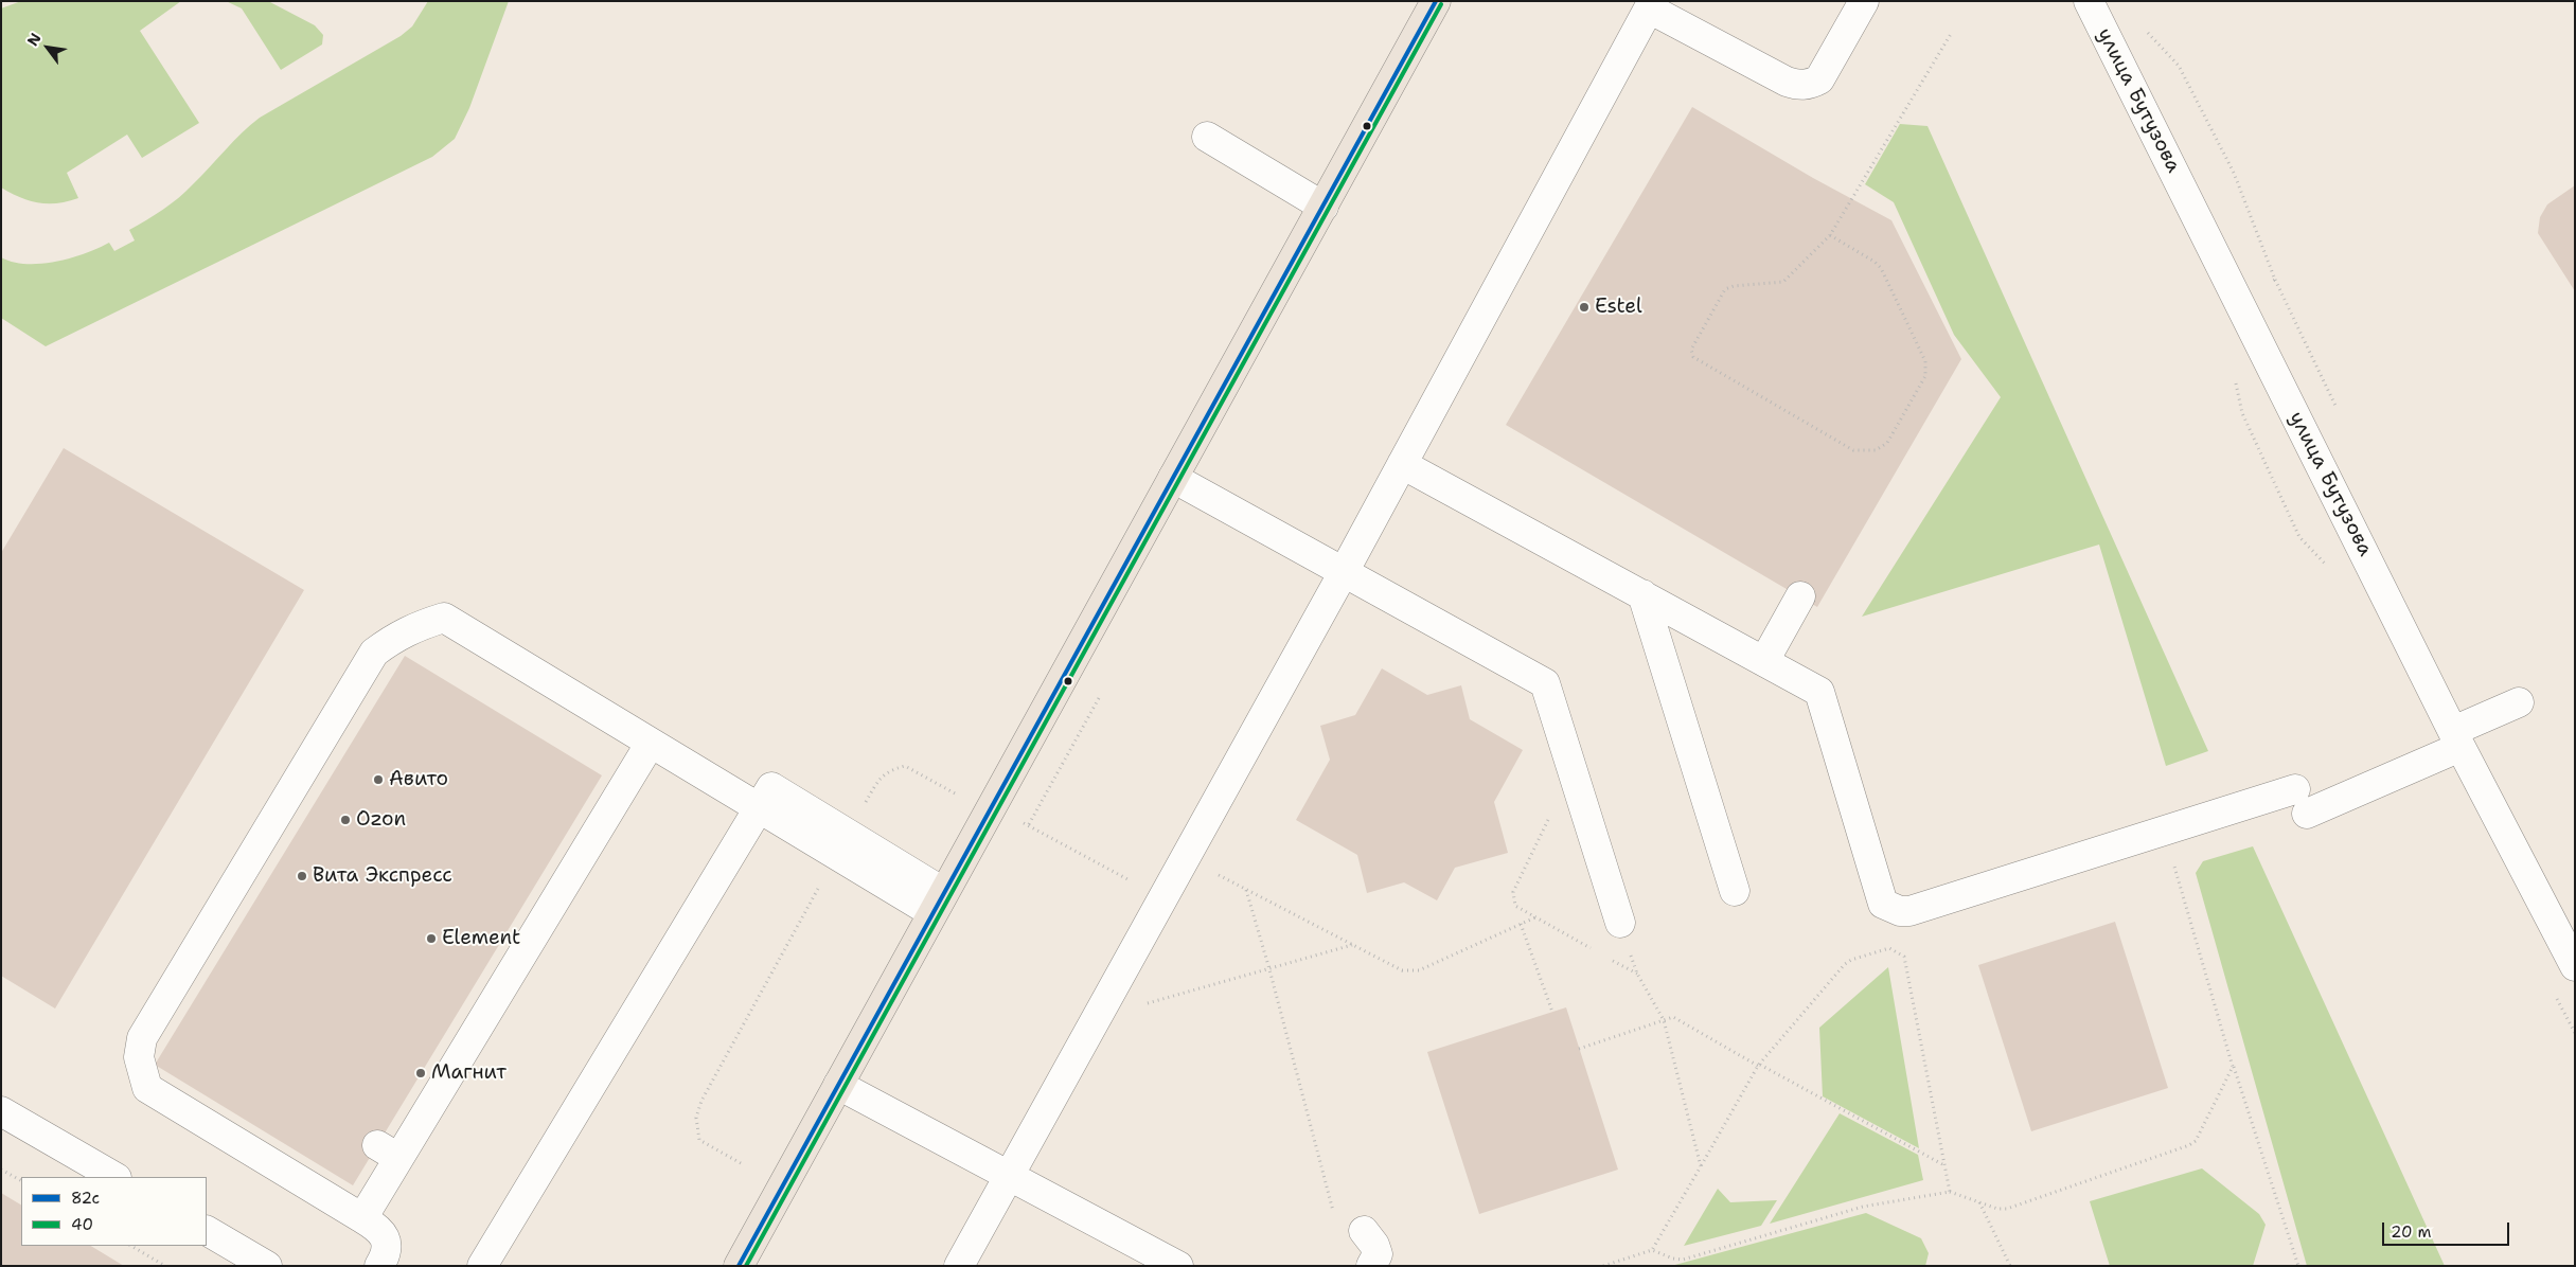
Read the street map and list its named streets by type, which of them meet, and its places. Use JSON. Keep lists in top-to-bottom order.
{
  "streets": {
    "street": ["улица Бутузова"]
  },
  "places": [
    "Estel",
    "Авито",
    "Ozon",
    "Вита Экспресс",
    "Element",
    "Магнит"
  ],
  "lines": ["transit line 82с", "transit line 40"],
  "legend": ["82с", "40"],
  "scale_bar": "20 m",
  "north": "top left"
}
